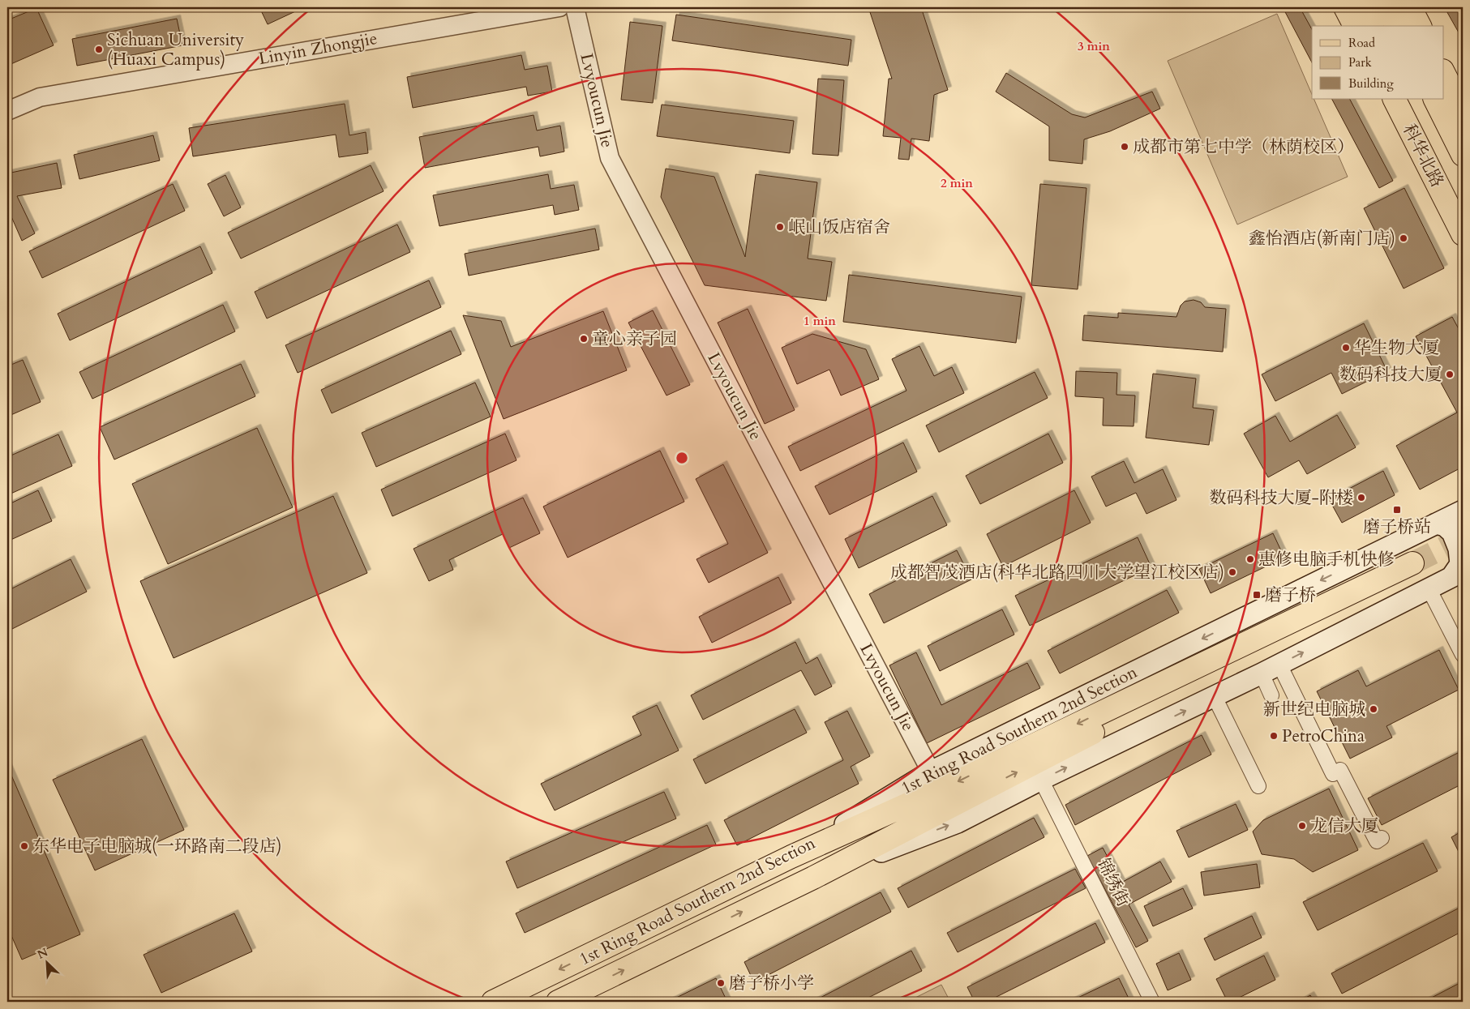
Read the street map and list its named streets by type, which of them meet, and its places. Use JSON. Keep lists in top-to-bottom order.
{
  "streets": {
    "main road": ["科华北路", "1st Ring Road Southern 2nd Section"],
    "street": ["Linyin Zhongjie", "Lvyoucun Jie", "锦绣街"]
  },
  "crossings": [
    ["Lvyoucun Jie", "1st Ring Road Southern 2nd Section"],
    ["1st Ring Road Southern 2nd Section", "锦绣街"]
  ],
  "places": {
    "other": [
      "Sichuan University (Huaxi Campus)",
      "成都市第七中学（林荫校区）",
      "岷山饭店宿舍",
      "鑫怡酒店(新南门店)",
      "童心亲子园",
      "华生物大厦",
      "数码科技大厦",
      "数码科技大厦-附楼",
      "惠修电脑手机快修",
      "成都智茂酒店(科华北路四川大学望江校区店)",
      "新世纪电脑城",
      "PetroChina",
      "龙信大厦",
      "东华电子电脑城(一环路南二段店)",
      "磨子桥小学"
    ],
    "transit": ["磨子桥站", "磨子桥"]
  },
  "legend": ["Road", "Park", "Building"],
  "north": "top left",
  "rings": ["3 min", "2 min", "1 min"]
}
